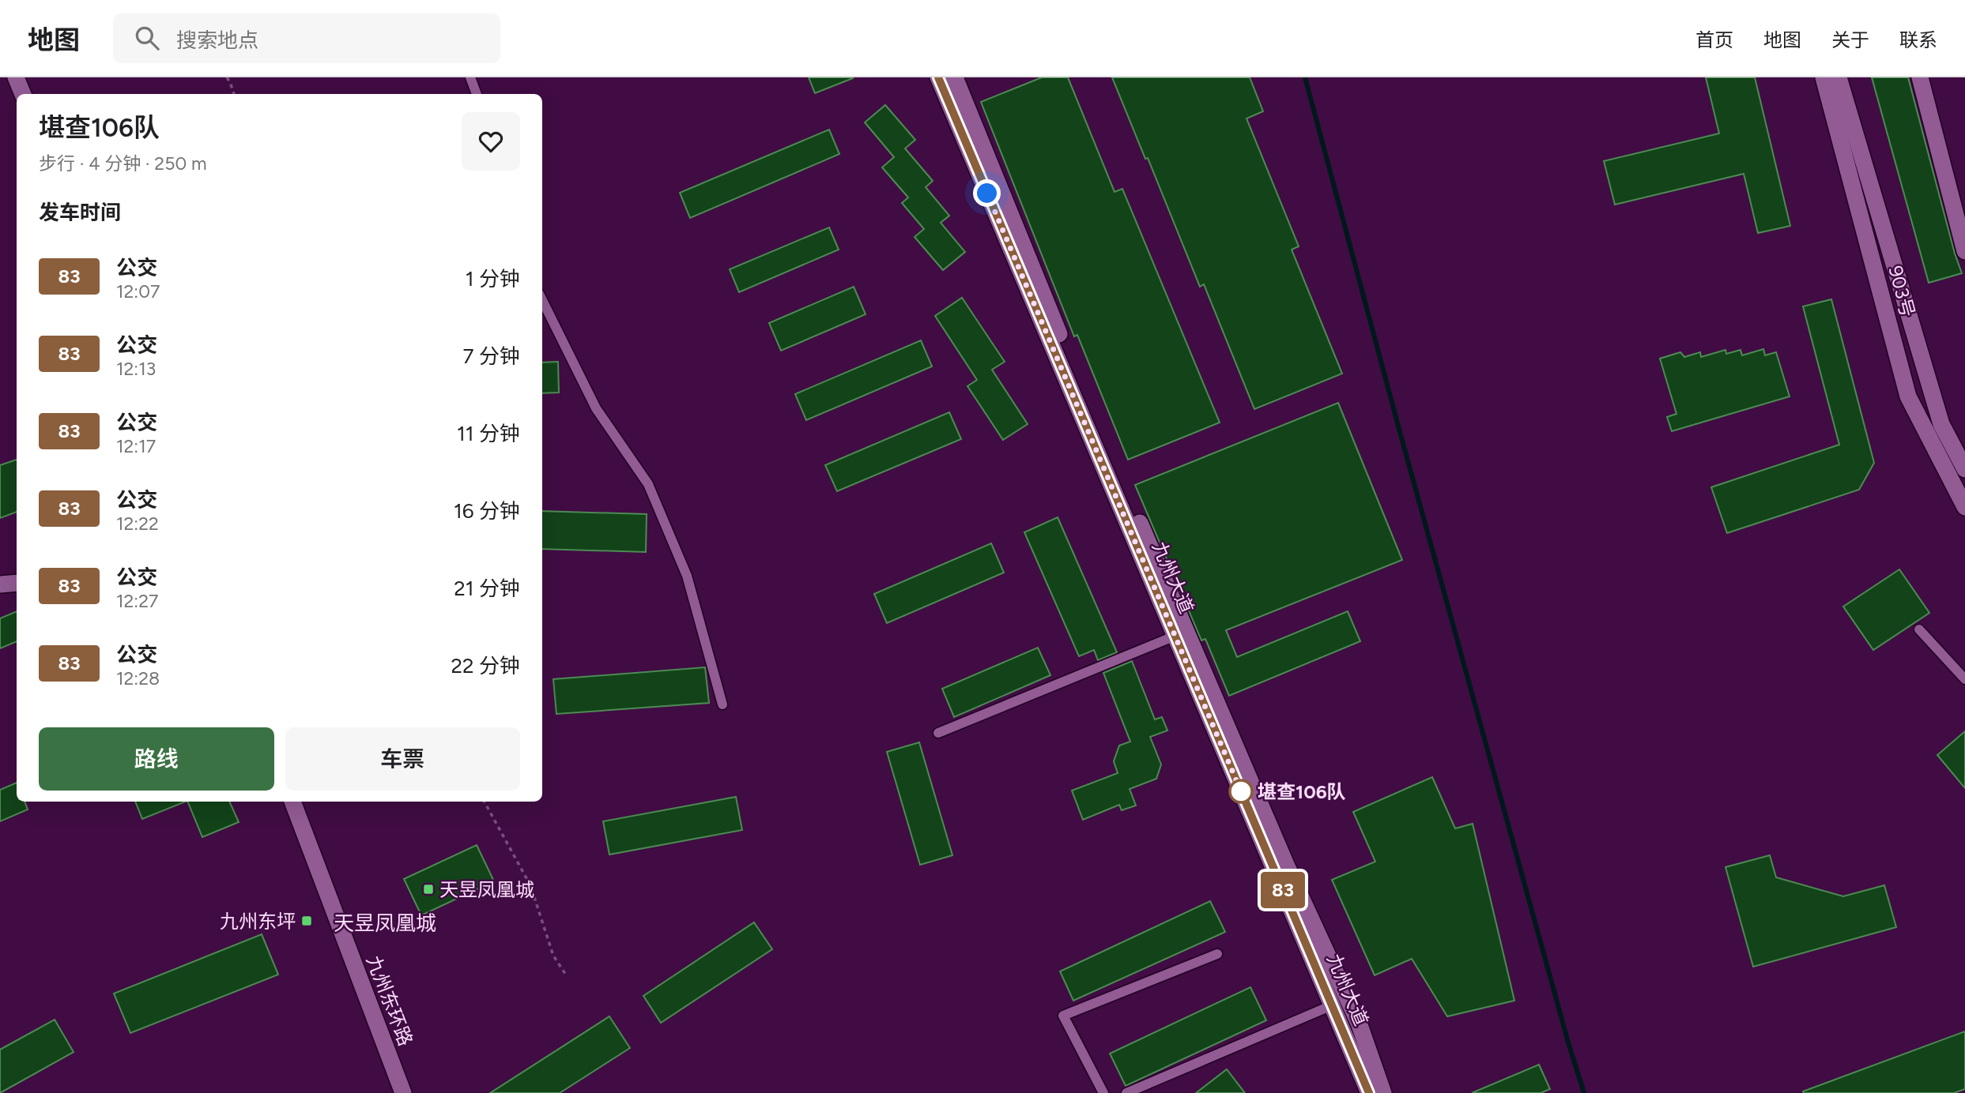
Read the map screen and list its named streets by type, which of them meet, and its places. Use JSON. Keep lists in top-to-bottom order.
{
  "streets": {
    "main road": ["903号", "九州大道", "九州东环路"]
  },
  "districts": ["天昱凤凰城"],
  "places": {
    "other": ["堪查106队"],
    "transit": ["天昱凤凰城", "九州东坪"]
  },
  "lines": ["bus line 83"],
  "page": {
    "header": "地图",
    "search": "搜索地点",
    "nav": [
      "首页",
      "地图",
      "关于",
      "联系"
    ],
    "on_map": "83",
    "heading": [
      ["堪查106队", "步行 · 4 分钟 · 250 m"],
      "发车时间"
    ],
    "list": [
      {
        "mark": "83",
        "name": "公交",
        "note": "12:07",
        "value": "1 分钟"
      },
      {
        "mark": "83",
        "name": "公交",
        "note": "12:13",
        "value": "7 分钟"
      },
      {
        "mark": "83",
        "name": "公交",
        "note": "12:17",
        "value": "11 分钟"
      },
      {
        "mark": "83",
        "name": "公交",
        "note": "12:22",
        "value": "16 分钟"
      },
      {
        "mark": "83",
        "name": "公交",
        "note": "12:27",
        "value": "21 分钟"
      },
      {
        "mark": "83",
        "name": "公交",
        "note": "12:28",
        "value": "22 分钟"
      }
    ],
    "buttons": ["路线", "车票"]
  }
}
